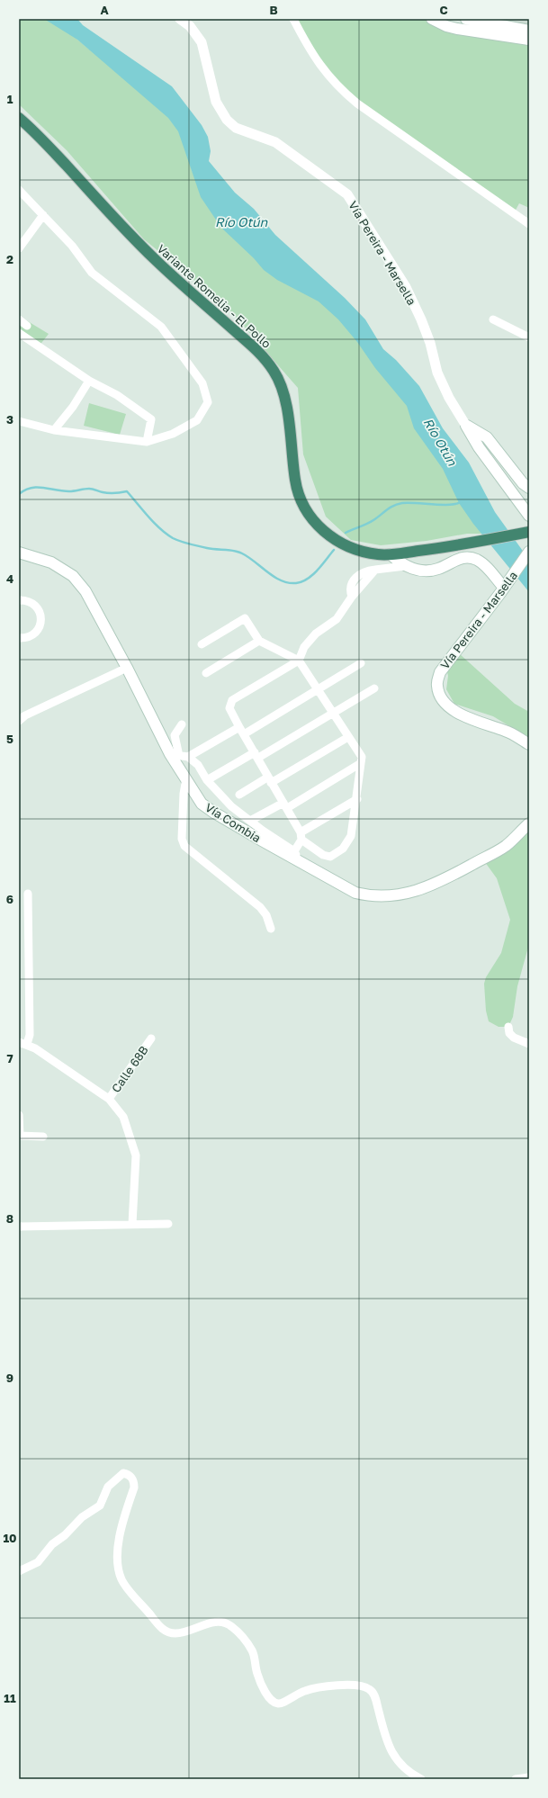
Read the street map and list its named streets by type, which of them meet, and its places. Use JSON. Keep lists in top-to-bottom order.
{
  "streets": {
    "highway": ["Variante Romelia - El Pollo"],
    "main road": ["Vía Pereira - Marsella", "Vía Combia"],
    "street": ["Calle 68B"]
  },
  "water": ["Río Otún"],
  "grid": {
    "columns": ["A", "B", "C"],
    "rows": [
      "1",
      "2",
      "3",
      "4",
      "5",
      "6",
      "7",
      "8",
      "9",
      "10",
      "11"
    ]
  }
}
